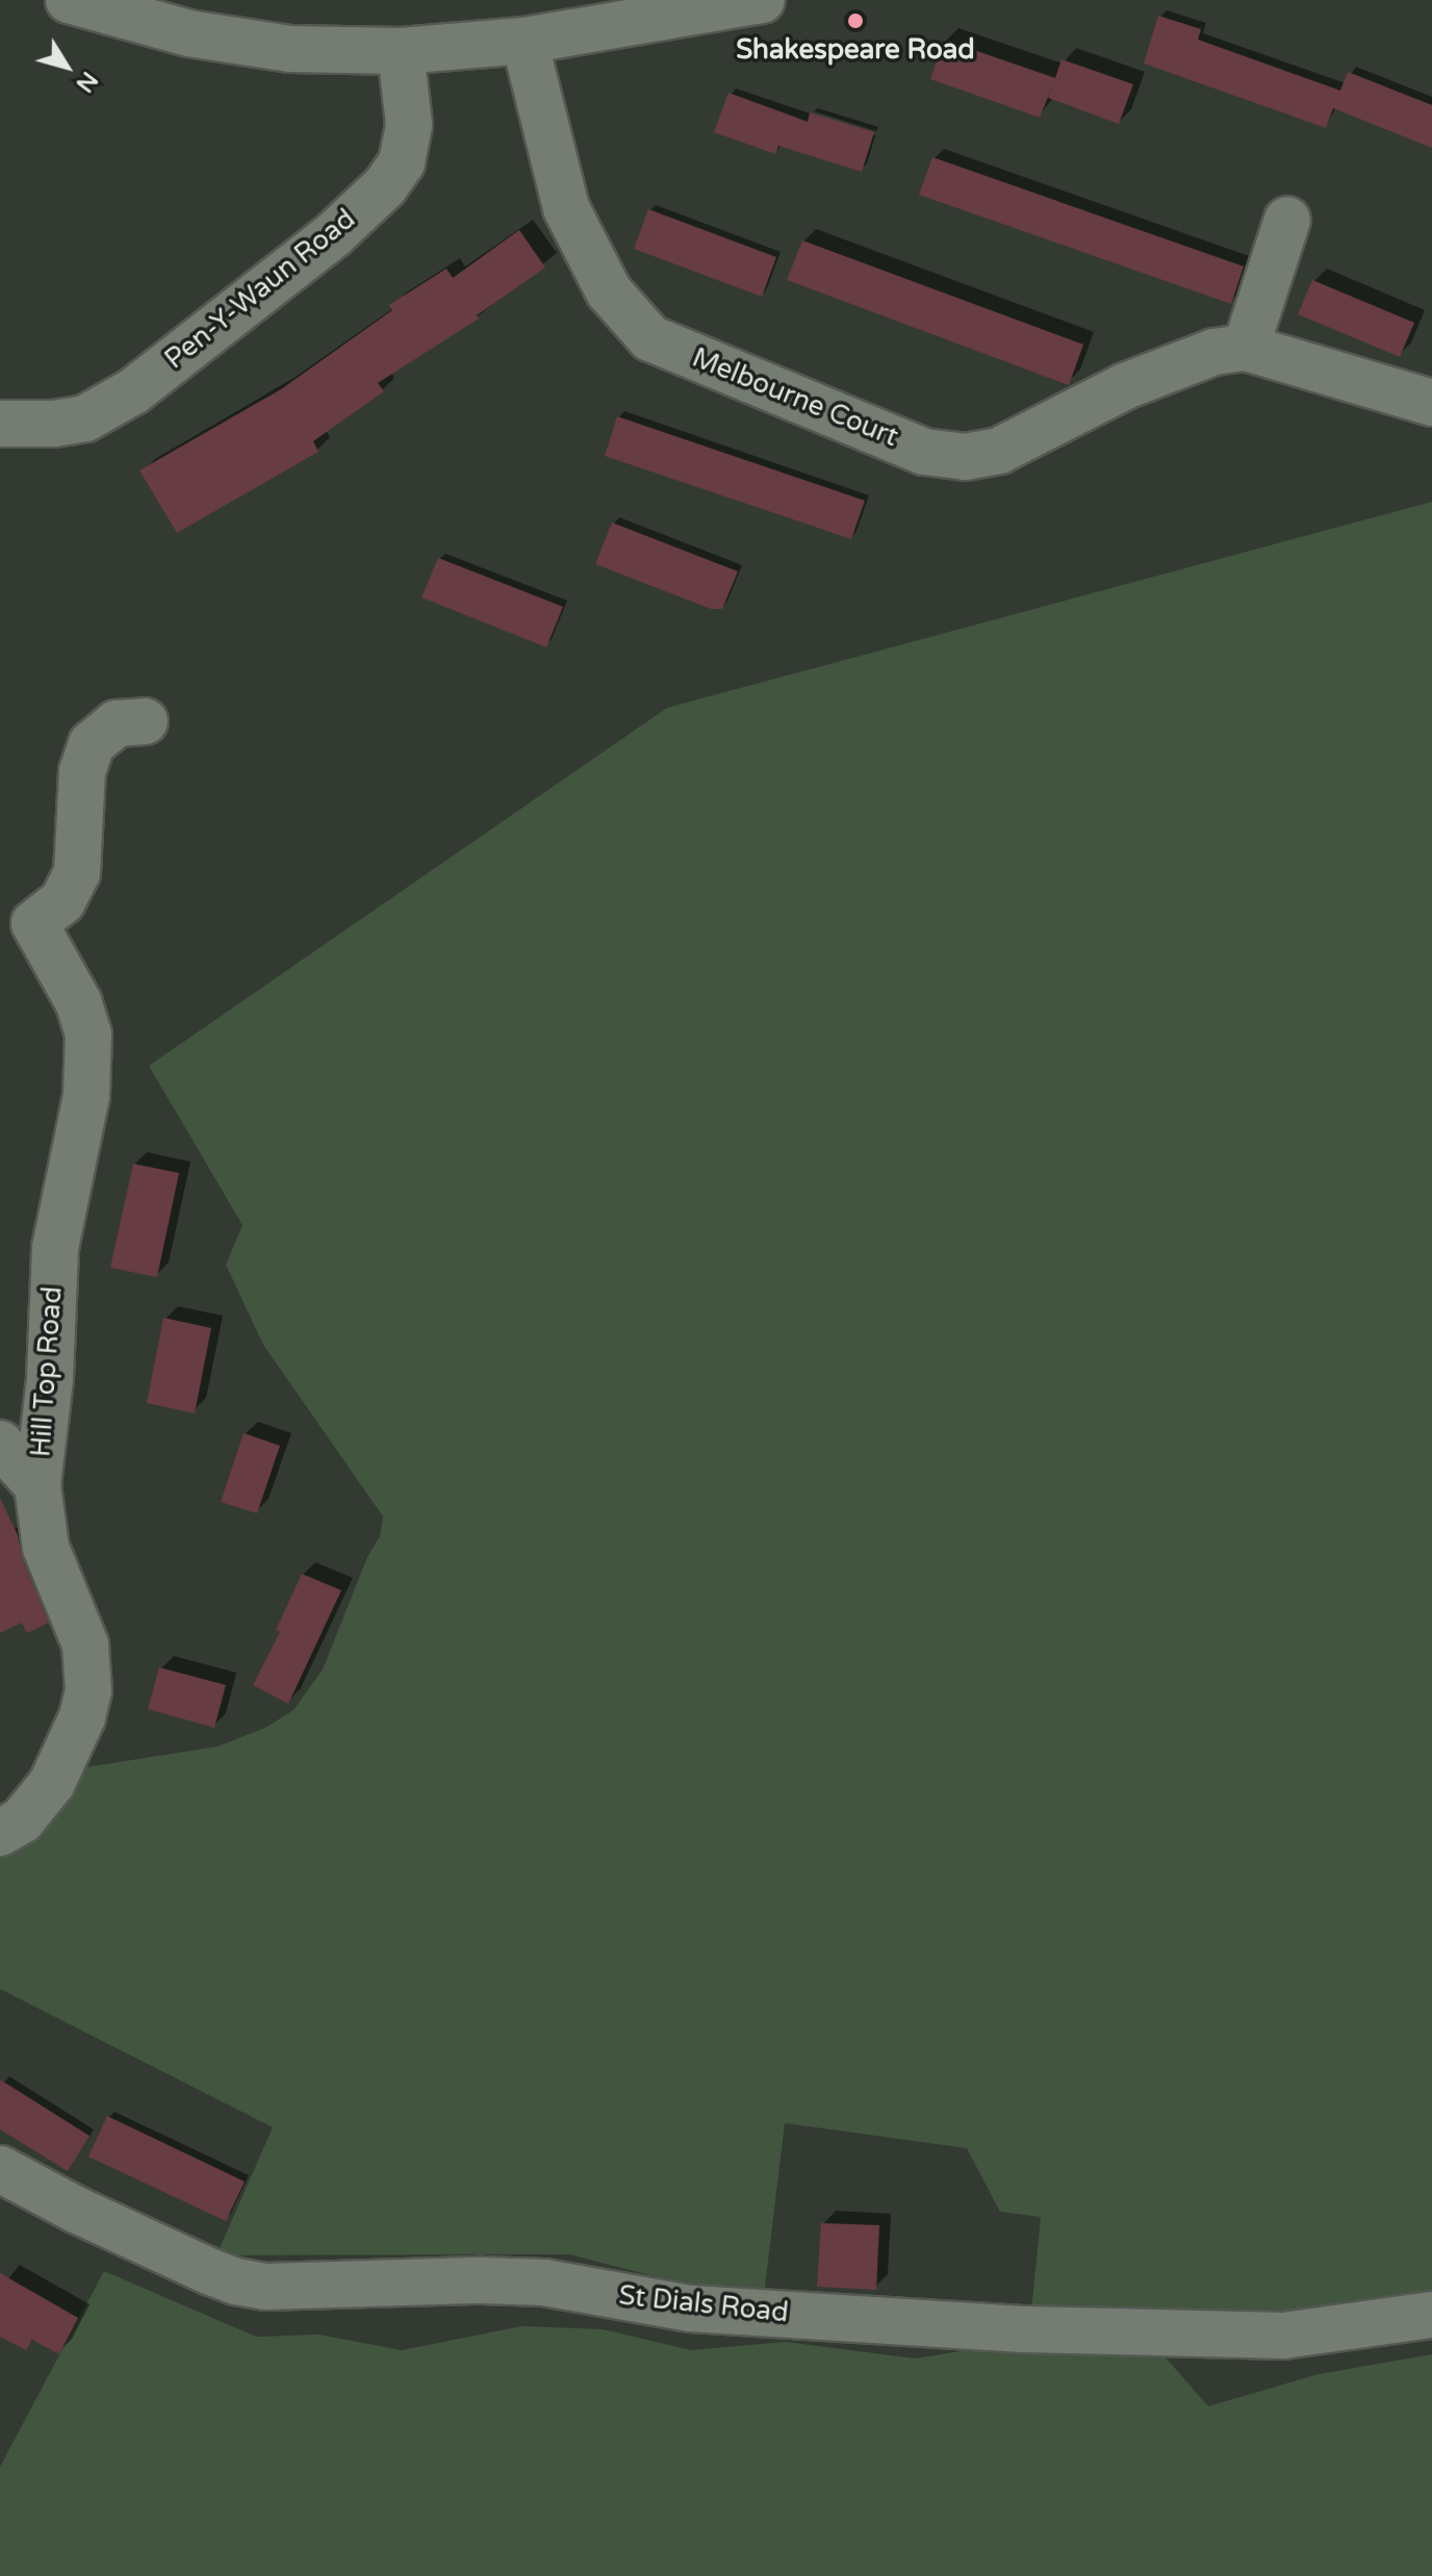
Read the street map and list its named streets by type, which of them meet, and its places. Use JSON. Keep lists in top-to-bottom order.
{
  "streets": {
    "street": [
      "Pen-Y-Waun Road",
      "Melbourne Court",
      "Hill Top Road",
      "St Dials Road"
    ]
  },
  "places": ["Shakespeare Road"],
  "north": "bottom right"
}
